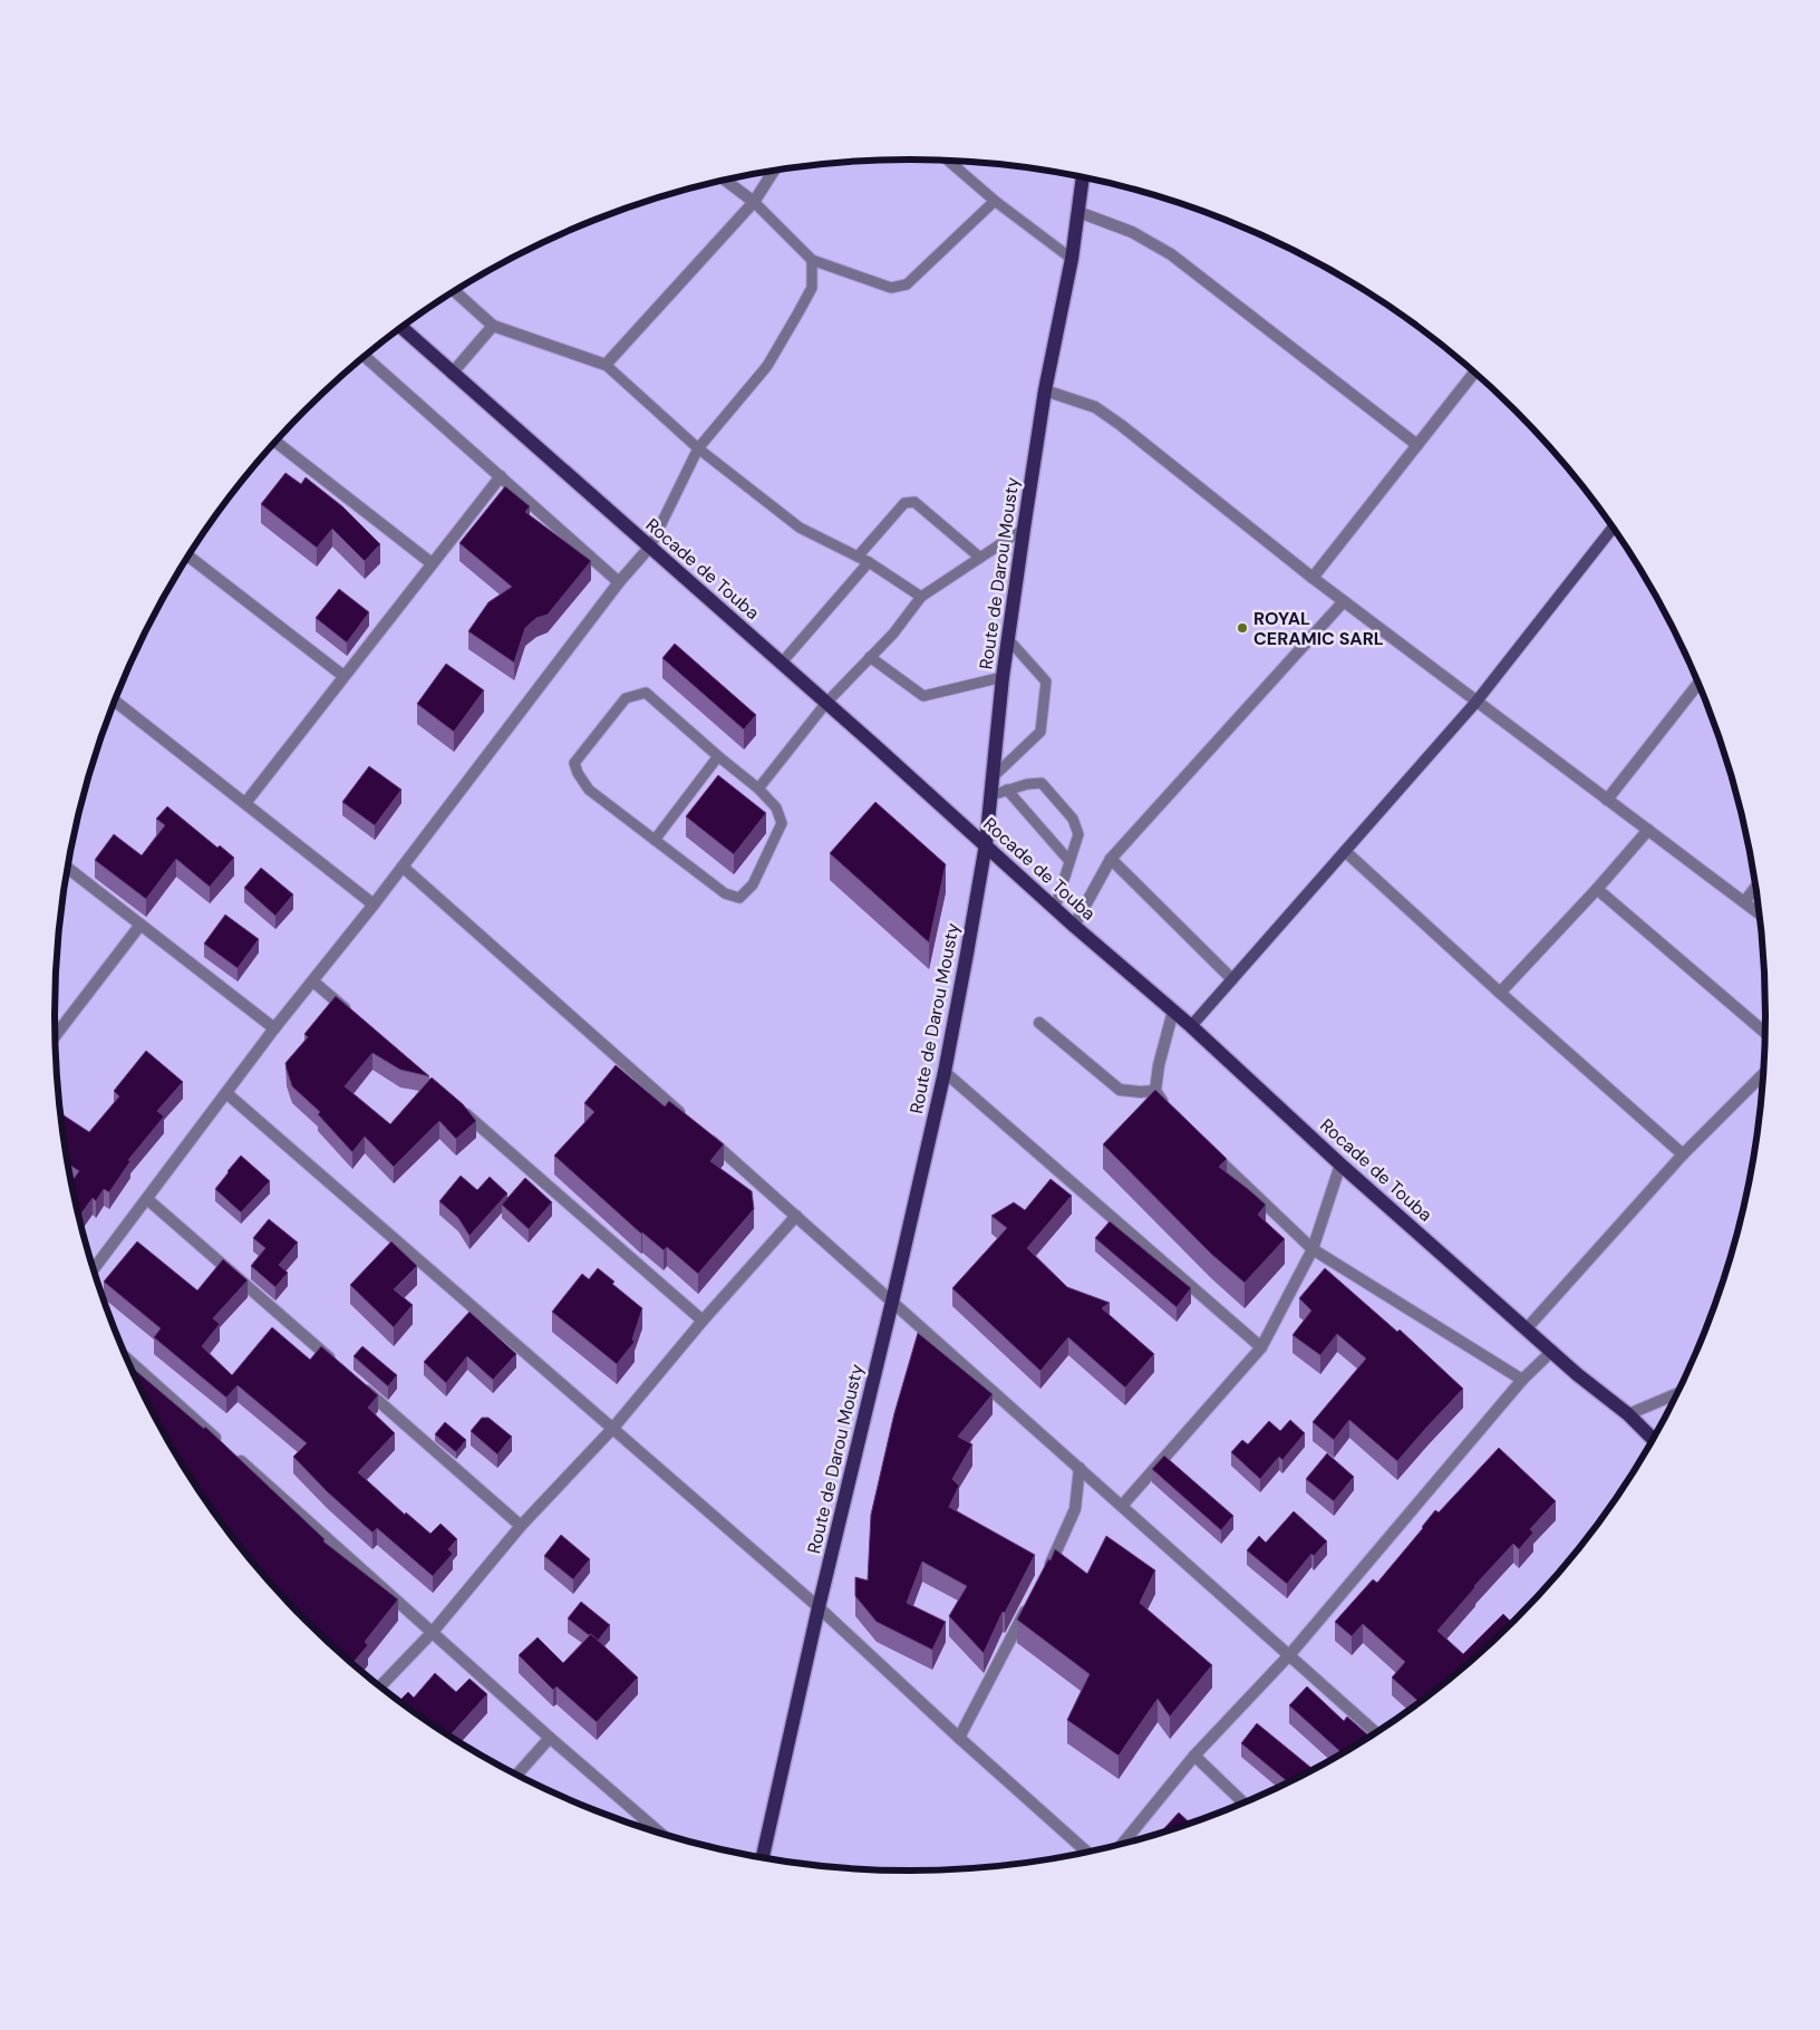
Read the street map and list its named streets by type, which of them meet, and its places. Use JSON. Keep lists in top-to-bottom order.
{
  "streets": {
    "main road": ["Rocade de Touba", "Route de Darou Mousty"]
  },
  "crossings": [
    ["Rocade de Touba", "Route de Darou Mousty"]
  ],
  "places": ["ROYAL CERAMIC SARL"]
}
